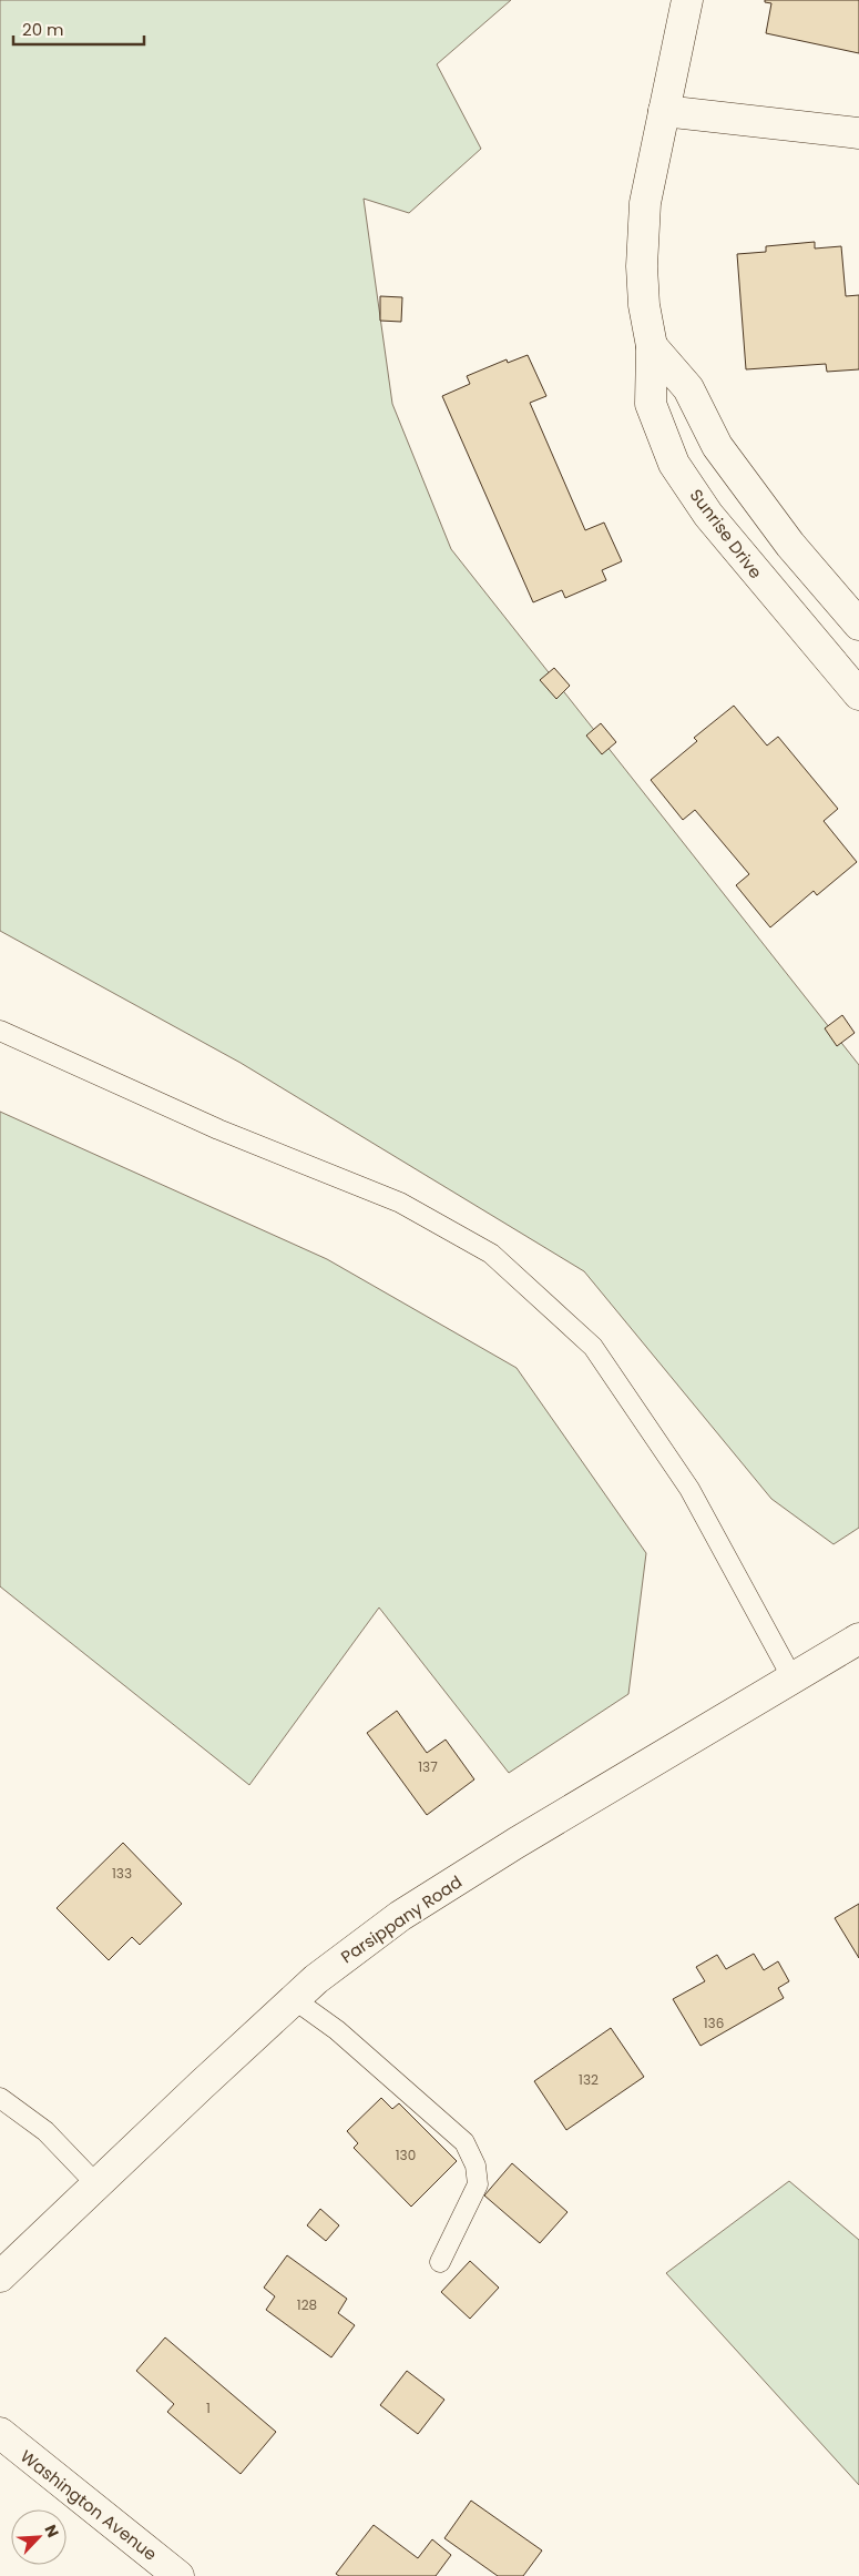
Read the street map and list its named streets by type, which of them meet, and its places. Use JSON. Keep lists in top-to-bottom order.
{
  "streets": {
    "street": ["Sunrise Drive", "Parsippany Road", "Washington Avenue"]
  },
  "house_numbers": [
    "137",
    "133",
    "136",
    "132",
    "130",
    "128",
    "1"
  ],
  "scale_bar": "20 m",
  "north": "top right"
}
